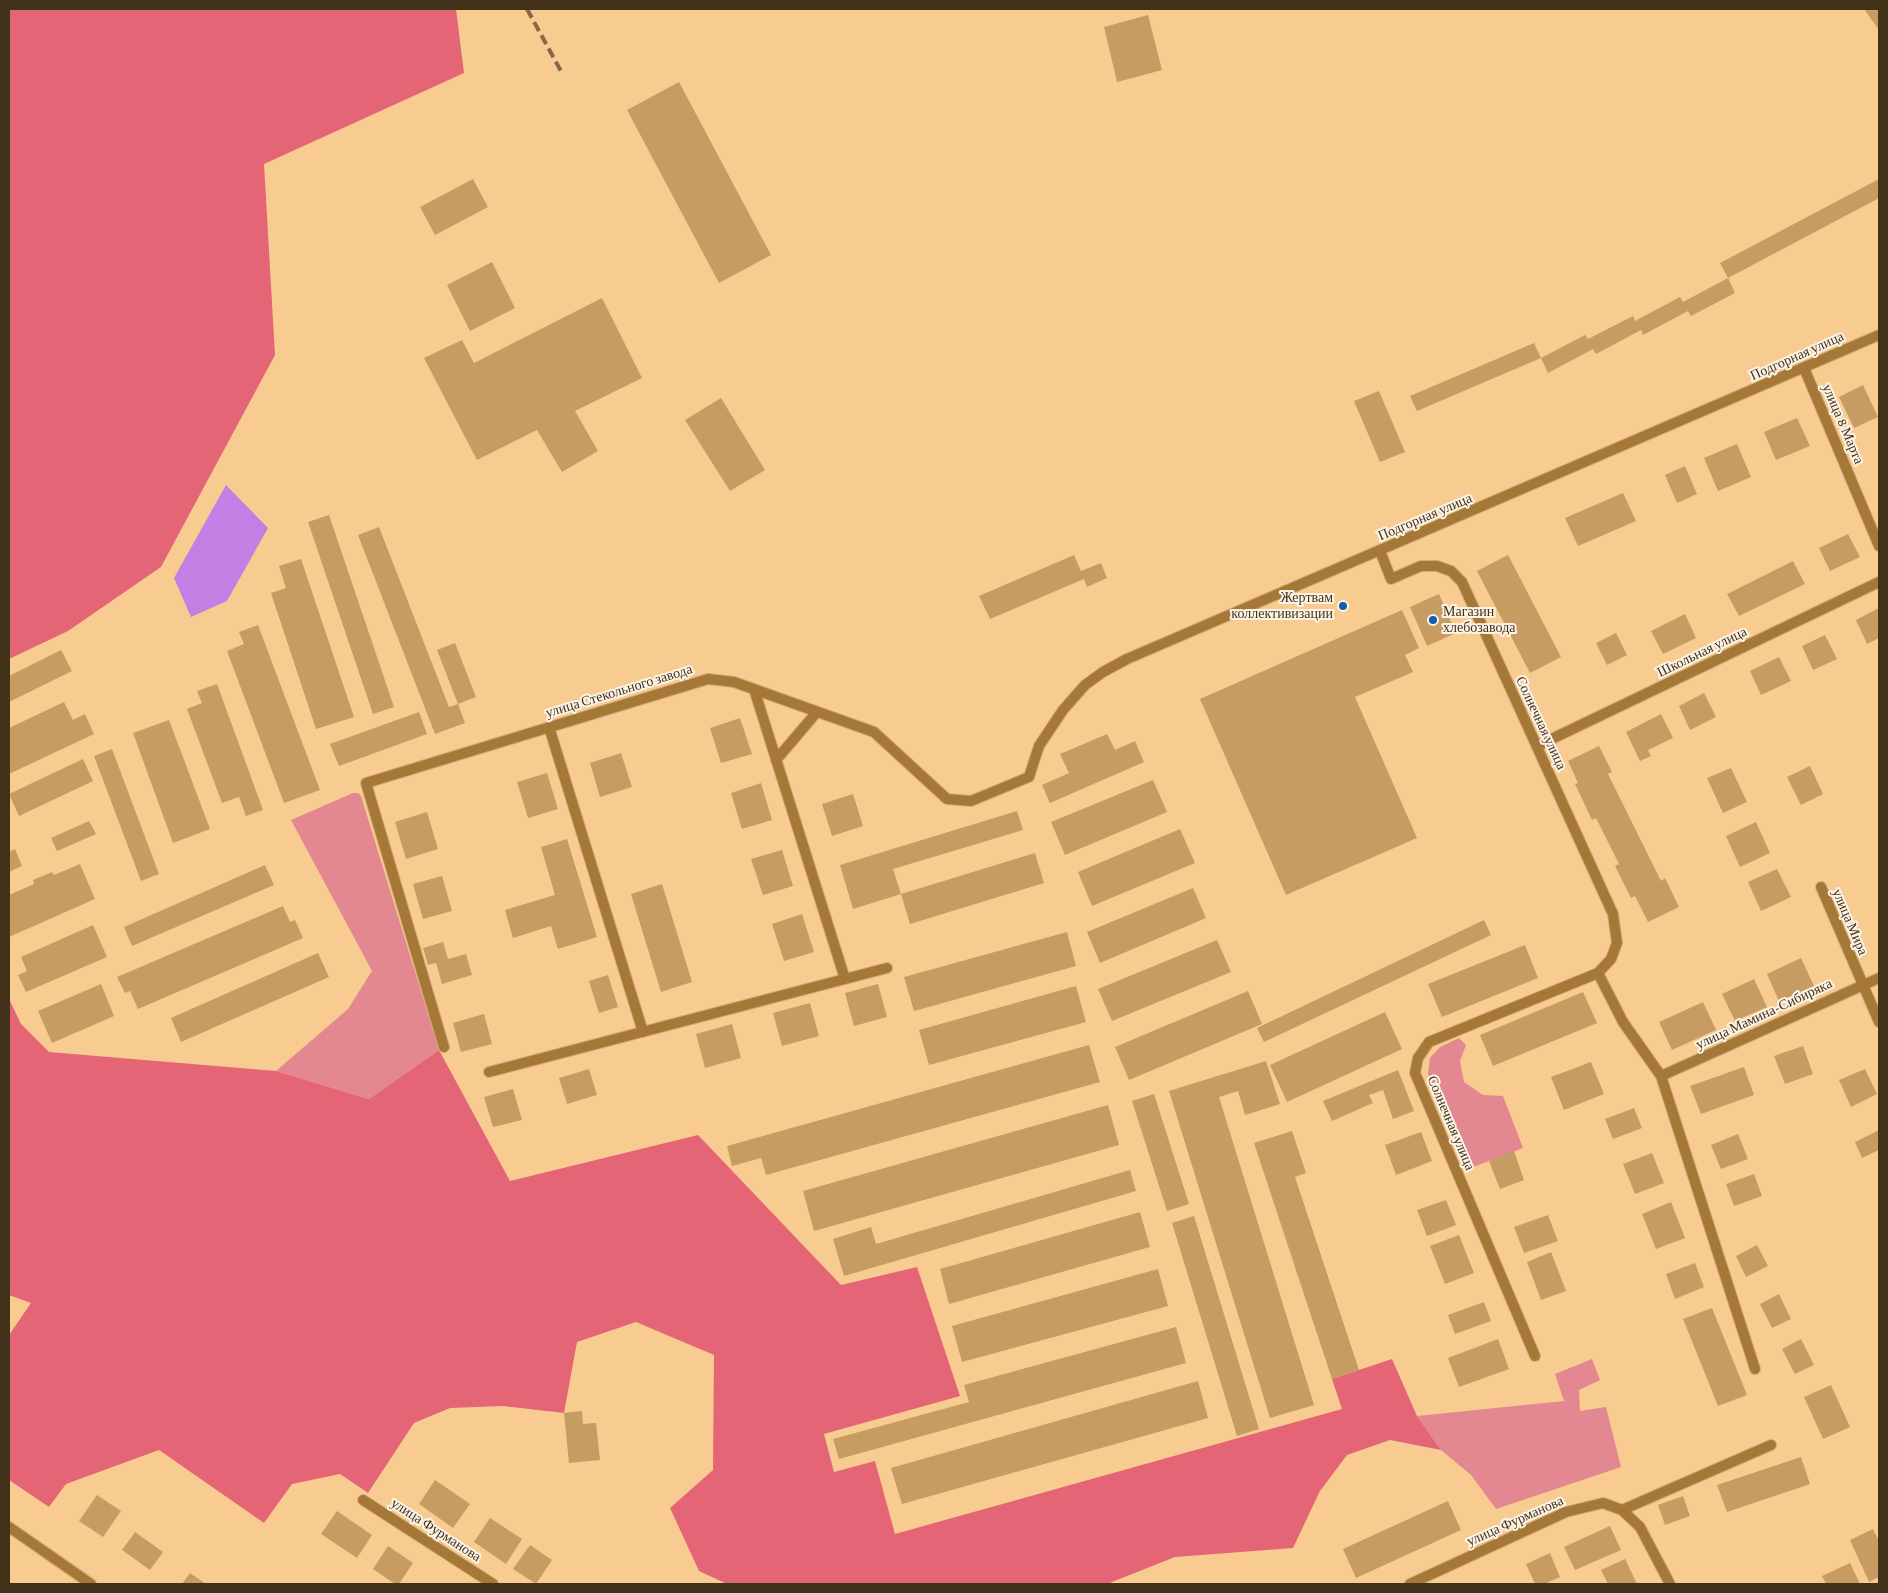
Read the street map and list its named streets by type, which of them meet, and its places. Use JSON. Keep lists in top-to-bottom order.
{
  "streets": {
    "street": [
      "Подгорная улица",
      "улица 8 Марта",
      "Школьная улица",
      "улица Стекольного завода",
      "Солнечная улица",
      "улица Мира",
      "улица Мамина-Сибиряка",
      "улица Фурманова"
    ]
  },
  "crossings": [
    ["Подгорная улица", "улица 8 Марта"],
    ["Подгорная улица", "улица Стекольного завода"],
    ["Подгорная улица", "Солнечная улица"],
    ["Школьная улица", "Солнечная улица"],
    ["улица Мира", "улица Мамина-Сибиряка"]
  ],
  "places": ["Жертвам коллективизации", "Магазин хлебозавода"]
}
